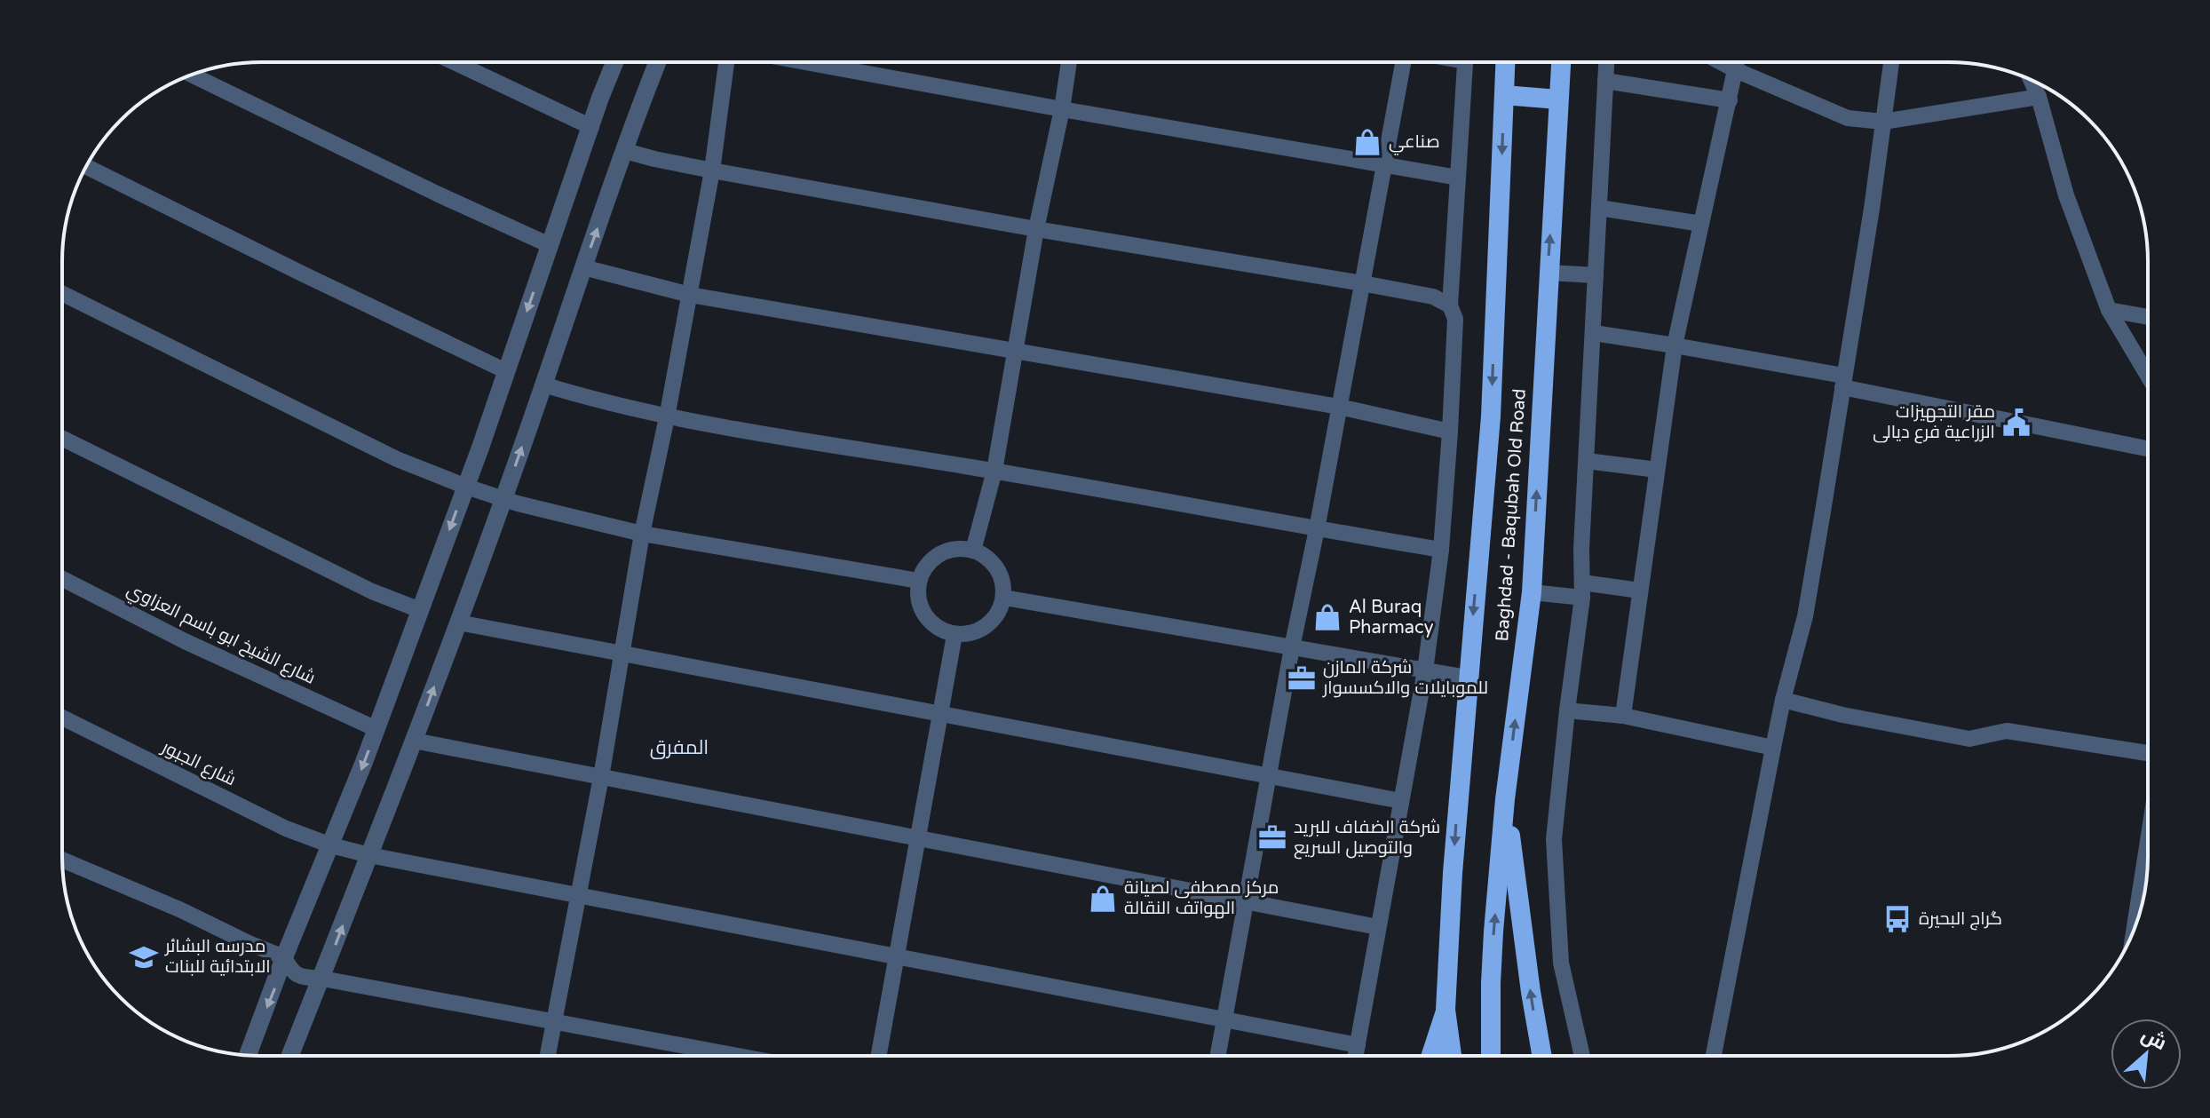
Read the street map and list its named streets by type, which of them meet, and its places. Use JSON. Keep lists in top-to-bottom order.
{
  "streets": {
    "highway": ["Baghdad - Baqubah Old Road"],
    "street": ["شارع الشيخ ابو باسم العزاوي", "شارع الجبور"]
  },
  "districts": ["المفرق"],
  "places": {
    "shop": ["صناعي", "Al Buraq Pharmacy", "مركز مصطفى لصيانة الهواتف النقالة"],
    "public building": ["مقر التجهيزات الزراعية فرع ديالى"],
    "office": ["شركة المازن للموبايلات والاكسسوار", "شركة الضفاف للبريد والتوصيل السريع"],
    "bus stop": ["گراج البحيرة"],
    "school or university": ["مدرسه البشائر الابتدائية للبنات"]
  },
  "north": "top right"
}
